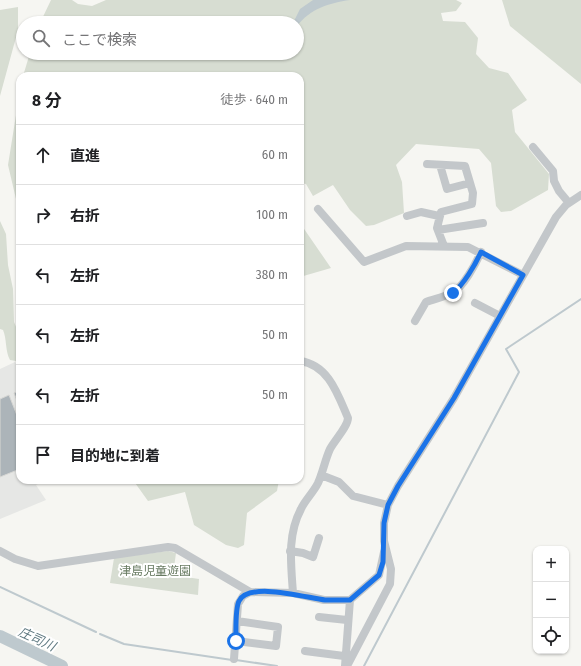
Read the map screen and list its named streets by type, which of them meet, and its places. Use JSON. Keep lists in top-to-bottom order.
{
  "water": ["庄司川"],
  "parks": ["津島児童遊園"],
  "page": {
    "search": "ここで検索",
    "heading": ["8 分", "徒歩 · 640 m"],
    "list": [
      ["直進", "60 m"],
      ["右折", "100 m"],
      ["左折", "380 m"],
      ["左折", "50 m"],
      ["左折", "50 m"],
      "目的地に到着"
    ],
    "map_buttons": ["+", "−"]
  }
}
